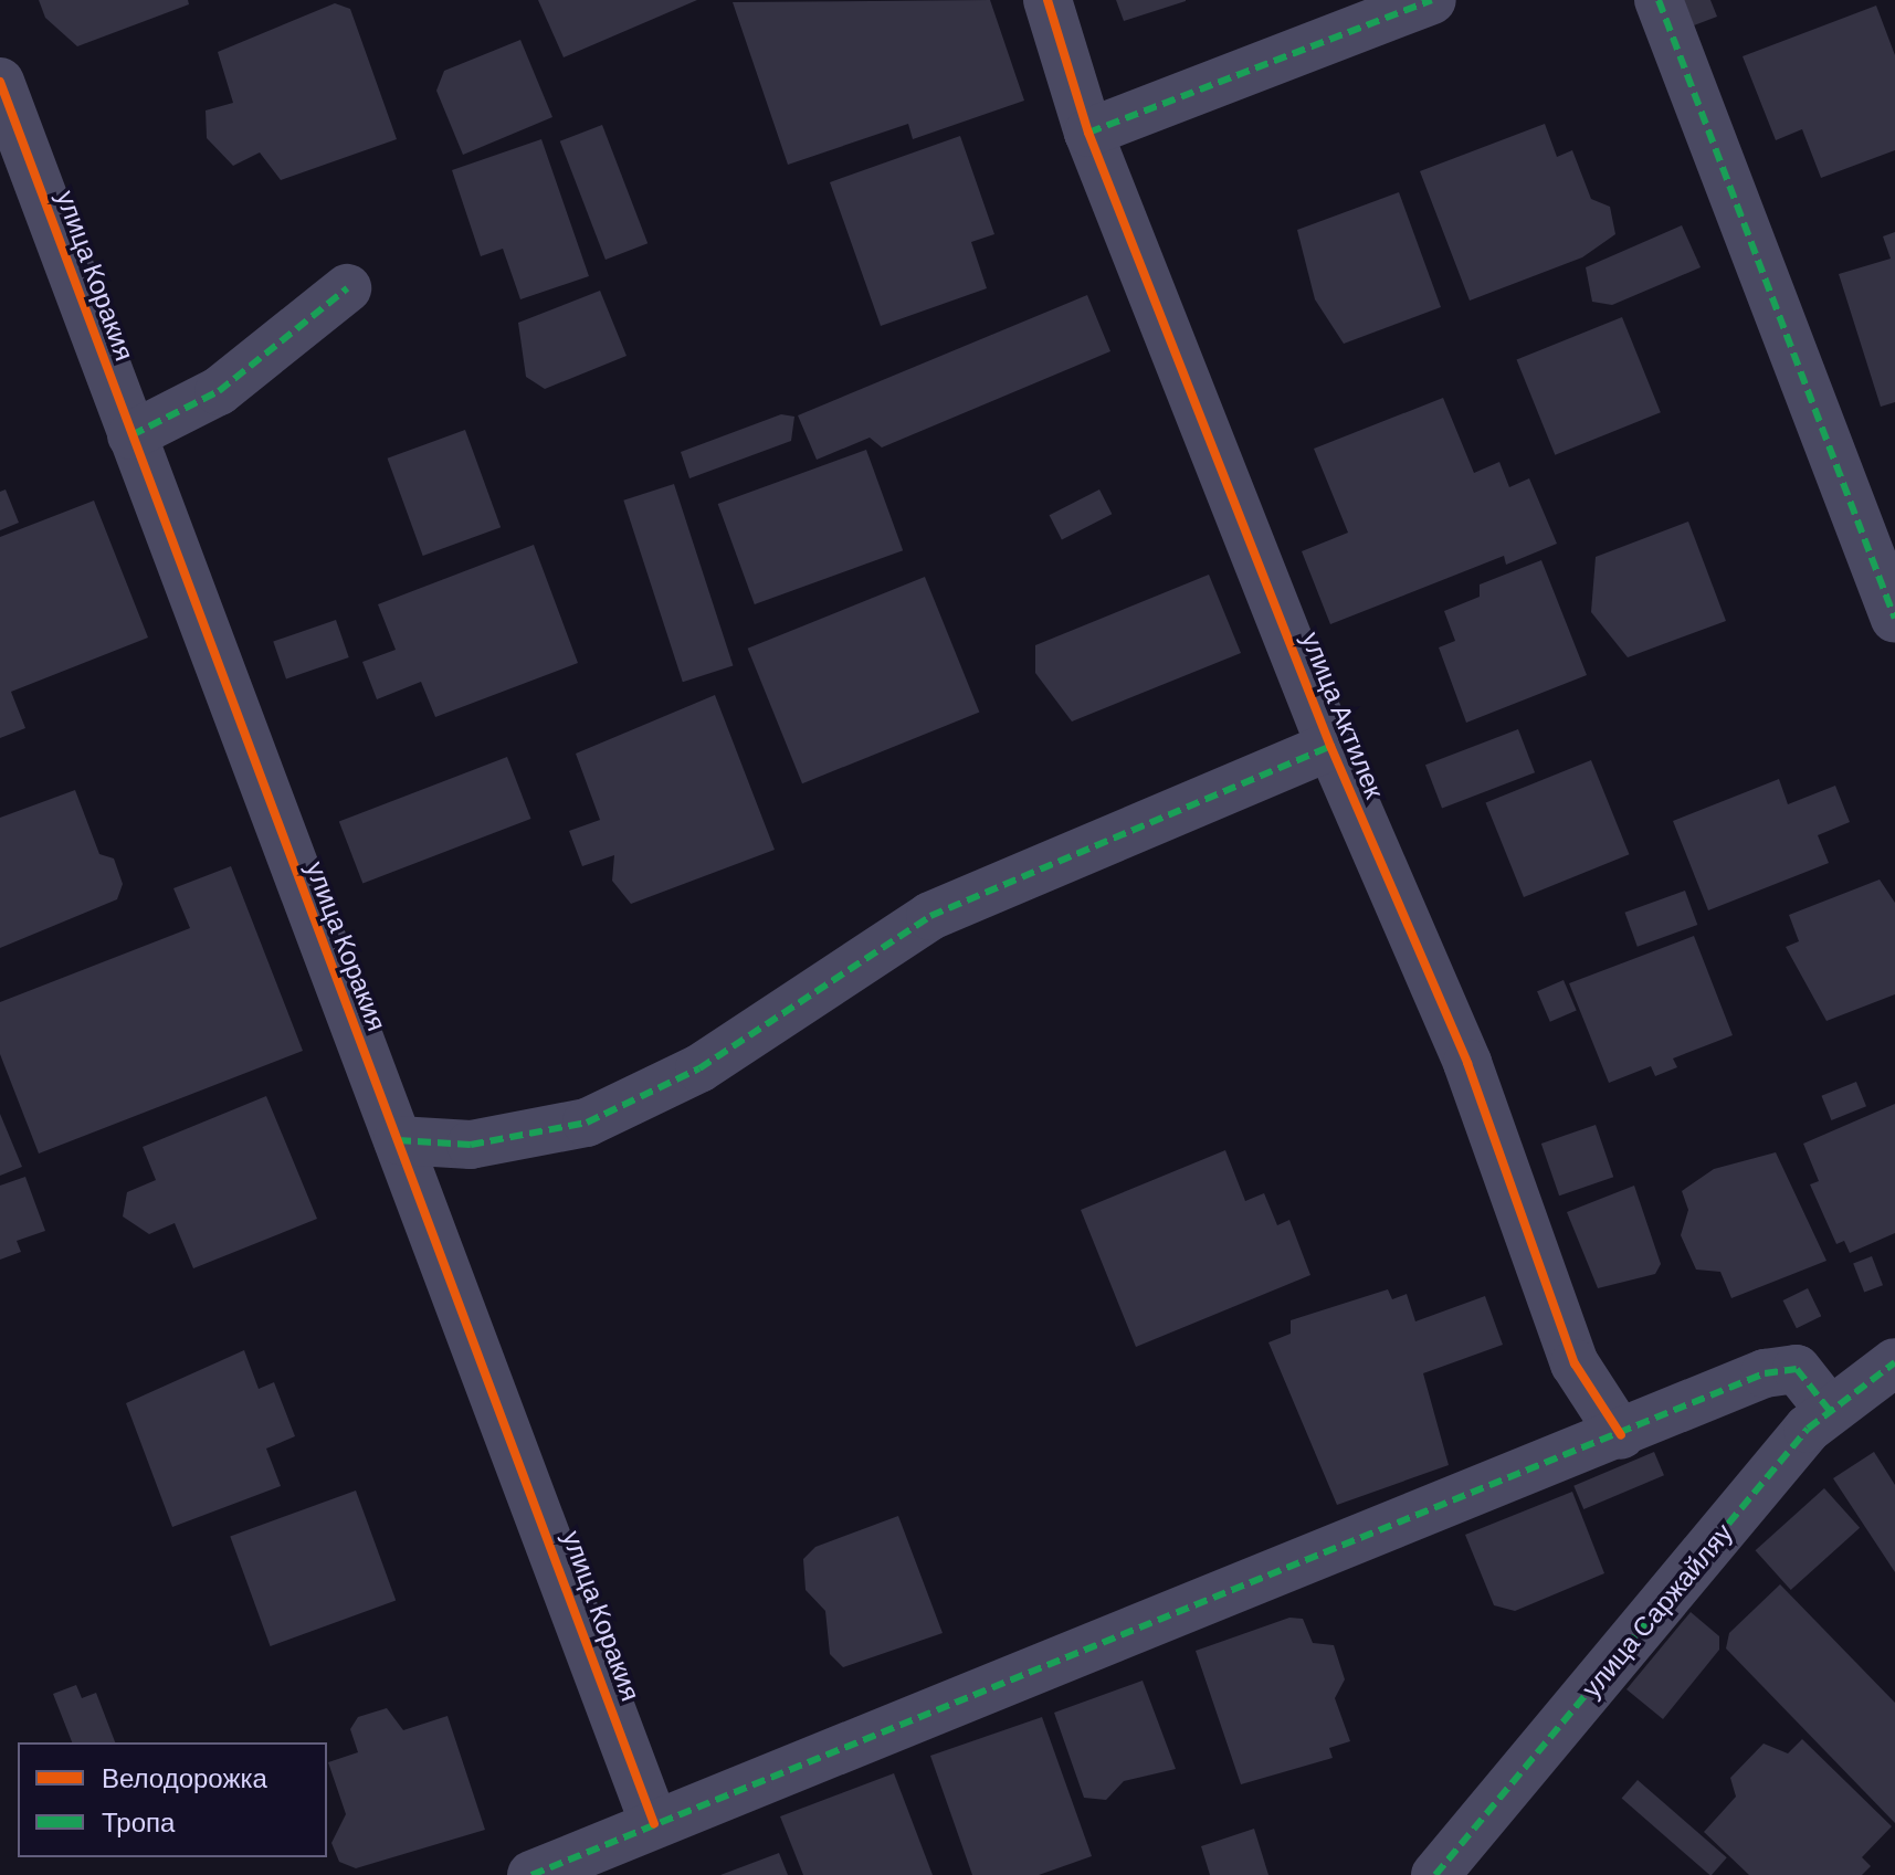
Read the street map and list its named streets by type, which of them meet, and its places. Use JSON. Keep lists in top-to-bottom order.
{
  "streets": {
    "street": ["улица Коракия", "улица Актилек", "улица Саржайляу"]
  },
  "legend": ["Велодорожка", "Тропа"]
}
